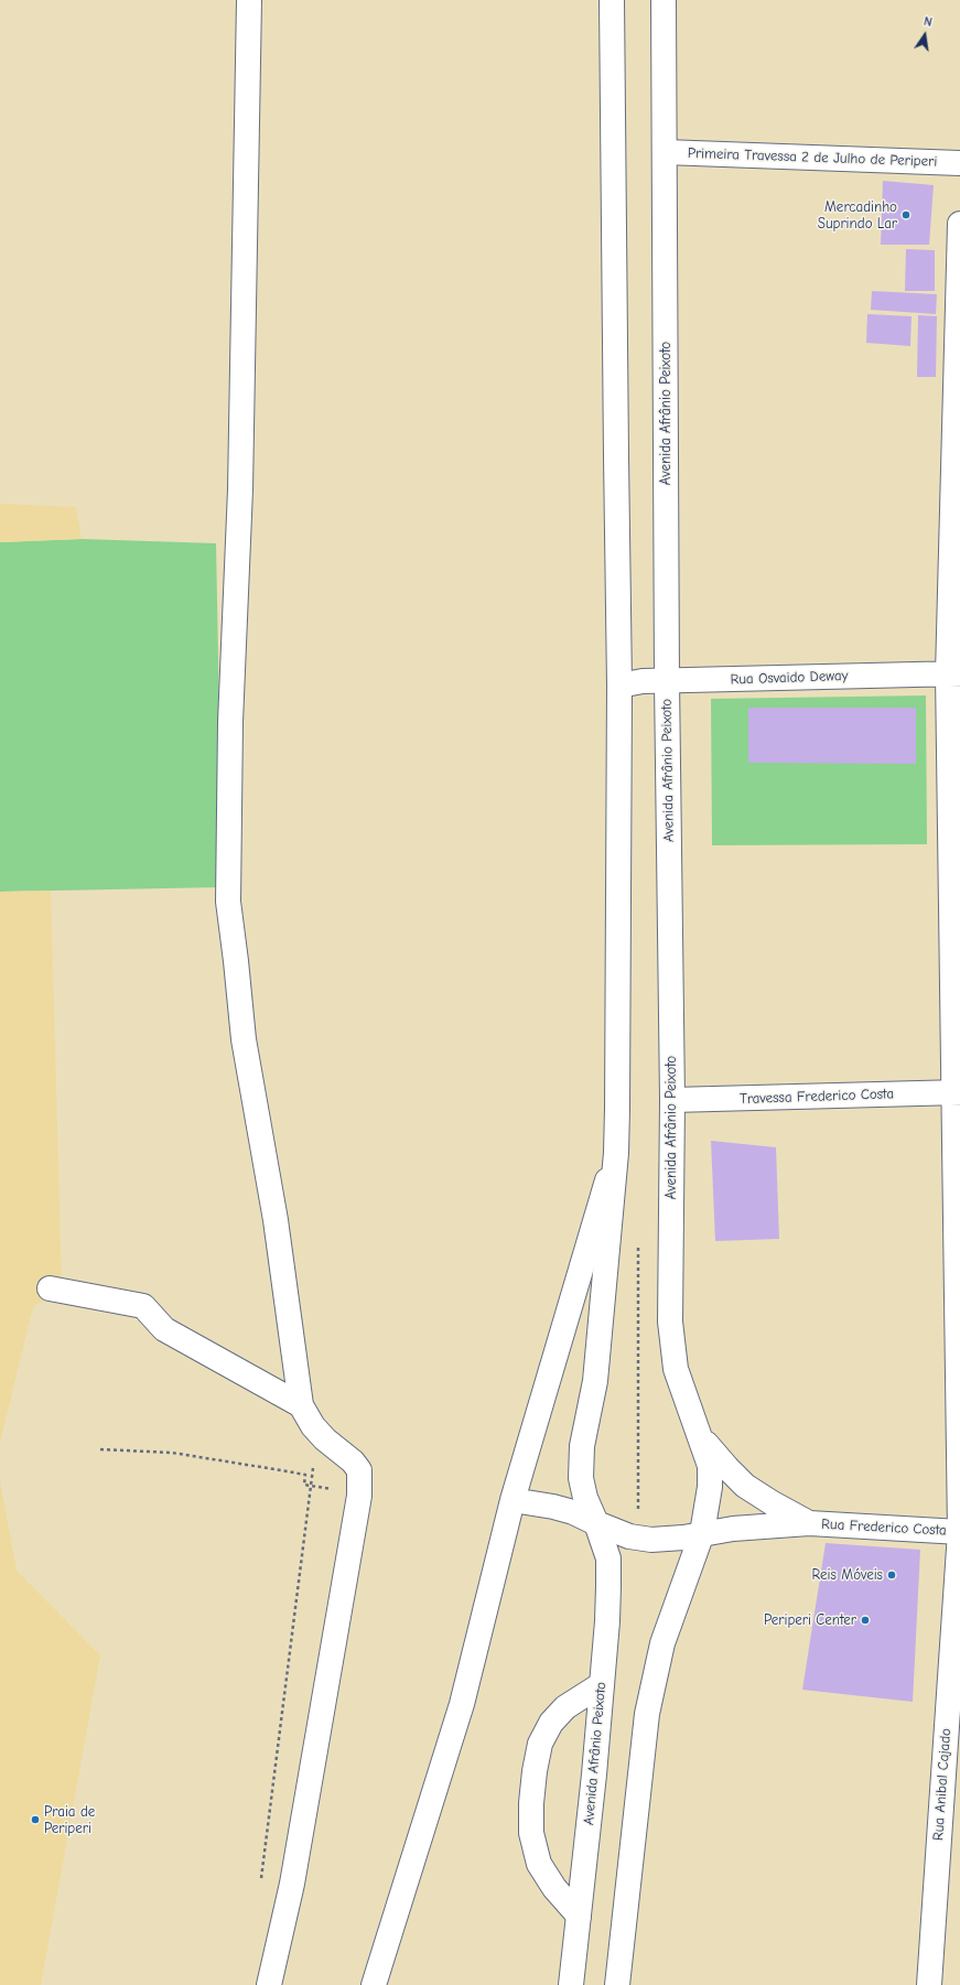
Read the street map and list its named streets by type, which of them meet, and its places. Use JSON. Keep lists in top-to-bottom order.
{
  "streets": {
    "street": [
      "Primeira Travessa 2 de Julho de Periperi",
      "Avenida Afrânio Peixoto",
      "Rua Osvaido Deway",
      "Travessa Frederico Costa",
      "Rua Frederico Costa",
      "Rua Anibal Cajado"
    ]
  },
  "crossings": [
    ["Primeira Travessa 2 de Julho de Periperi", "Avenida Afrânio Peixoto"],
    ["Avenida Afrânio Peixoto", "Rua Osvaido Deway"],
    ["Avenida Afrânio Peixoto", "Travessa Frederico Costa"],
    ["Avenida Afrânio Peixoto", "Rua Frederico Costa"],
    ["Rua Osvaido Deway", "Rua Anibal Cajado"],
    ["Travessa Frederico Costa", "Rua Anibal Cajado"],
    ["Rua Frederico Costa", "Rua Anibal Cajado"]
  ],
  "places": [
    "Mercadinho Suprindo Lar",
    "Reis Móveis",
    "Periperi Center",
    "Praia de Periperi"
  ],
  "north": "top"
}
